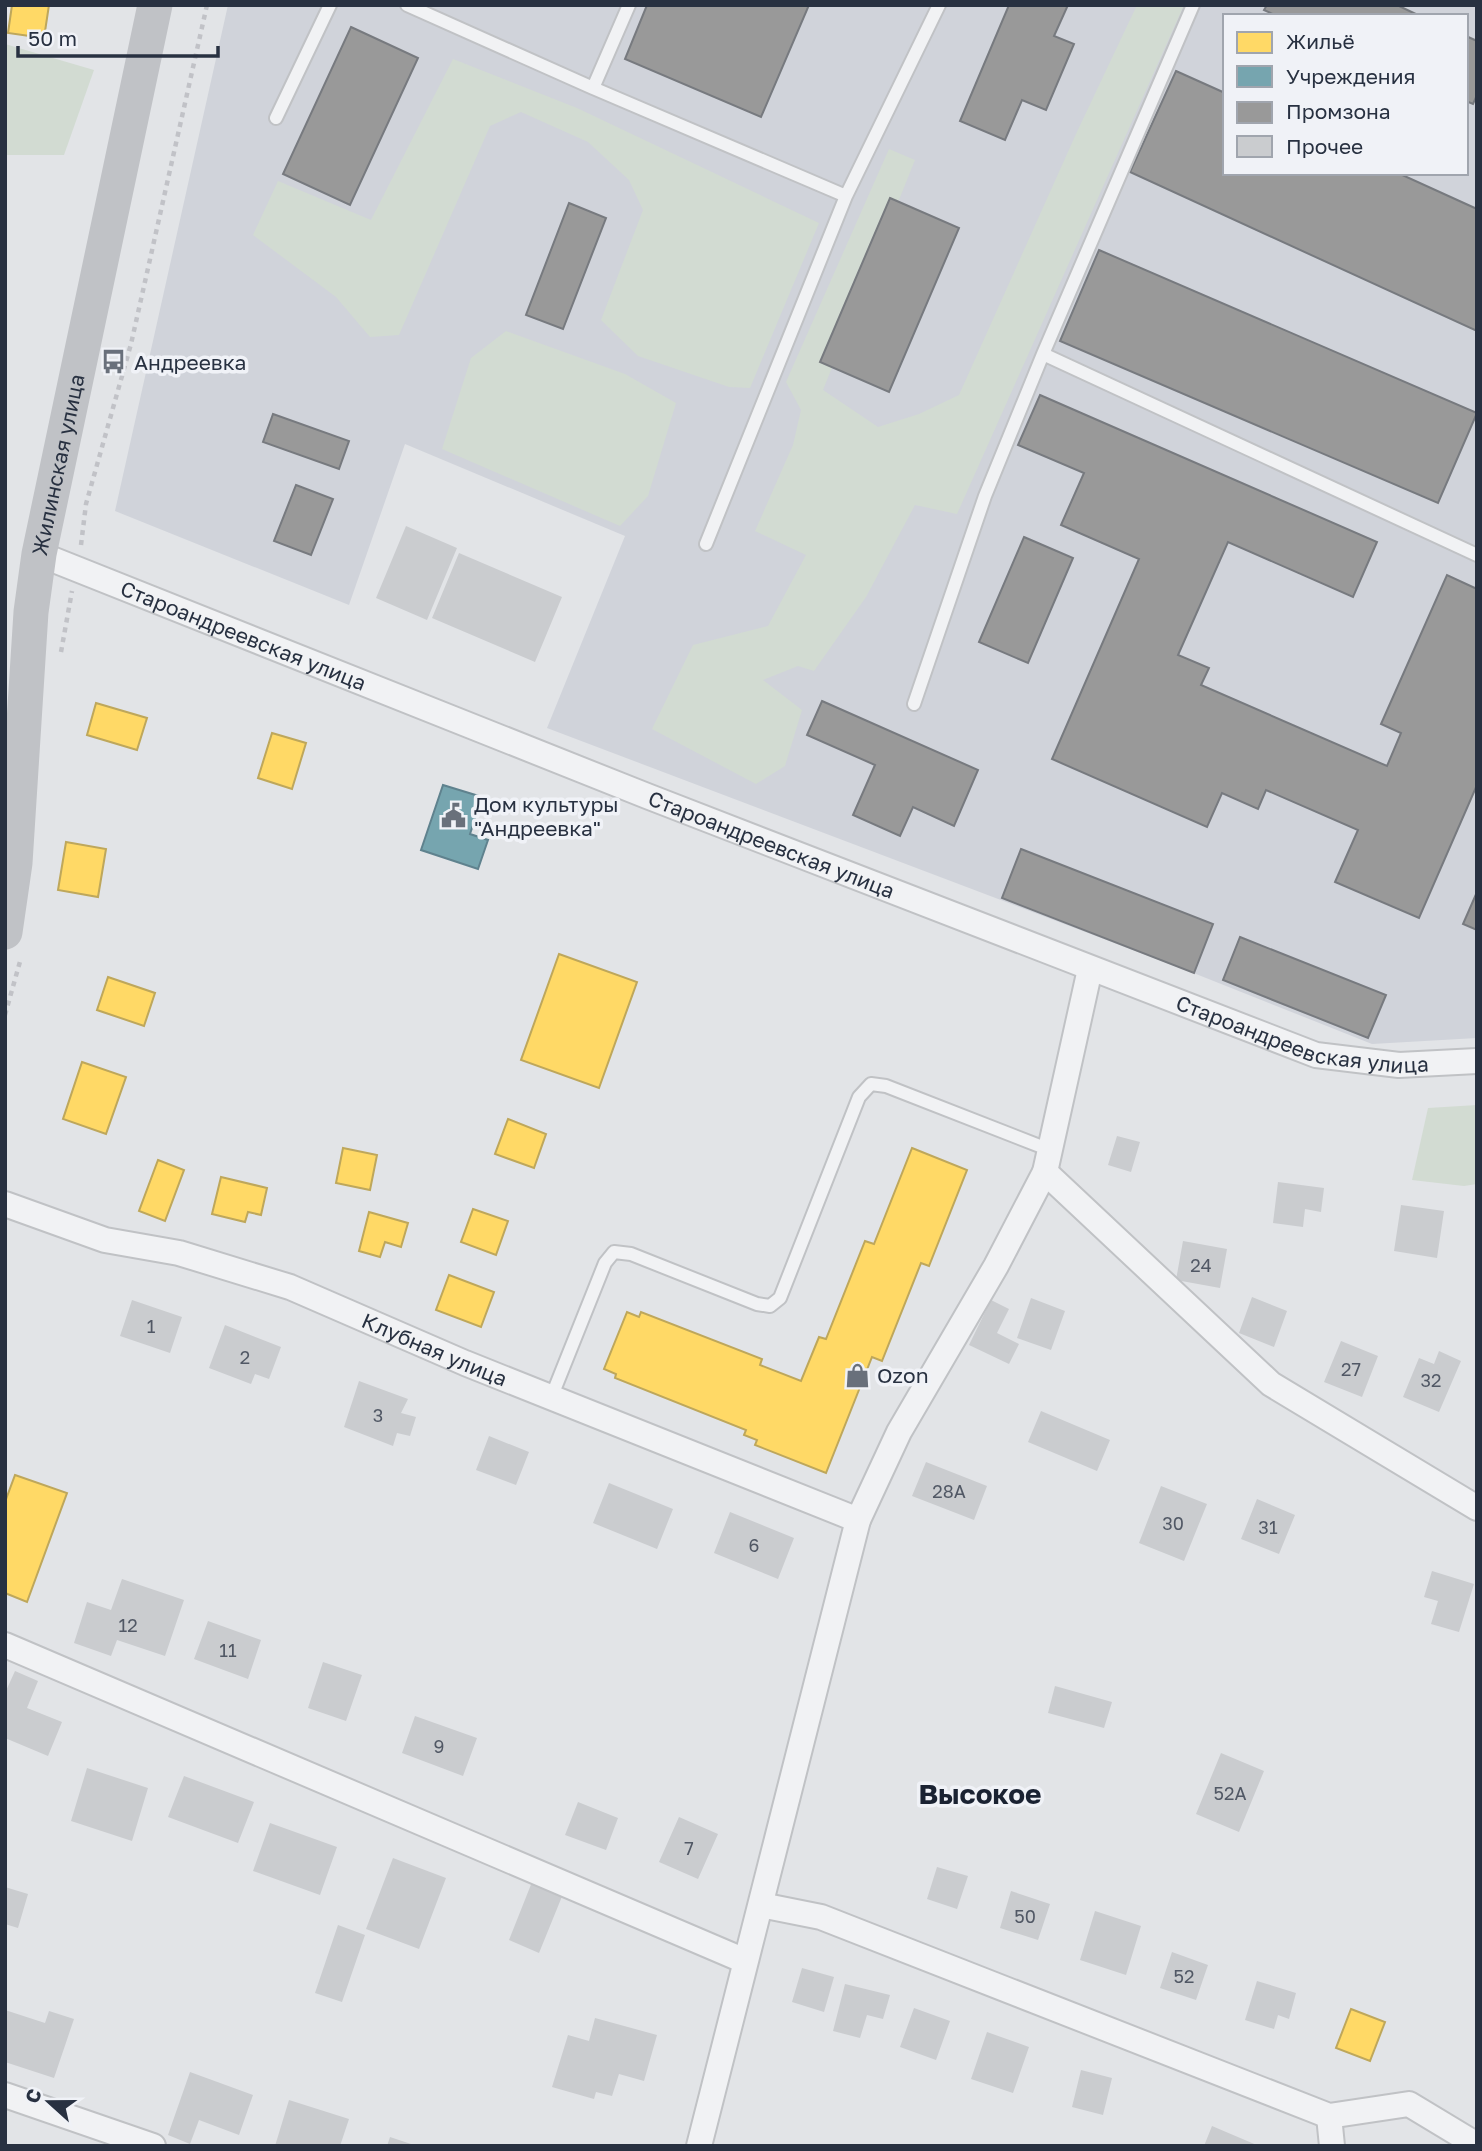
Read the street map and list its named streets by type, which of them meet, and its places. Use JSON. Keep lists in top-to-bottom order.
{
  "streets": {
    "main road": ["Жилинская улица"],
    "street": ["Староандреевская улица", "Клубная улица"]
  },
  "crossings": [
    ["Жилинская улица", "Староандреевская улица"]
  ],
  "districts": ["Высокое"],
  "places": {
    "bus stop": ["Андреевка"],
    "public building": ["Дом культуры \"Андреевка\""],
    "shop": ["Ozon"]
  },
  "house_numbers": [
    "24",
    "1",
    "2",
    "27",
    "32",
    "3",
    "28А",
    "30",
    "31",
    "6",
    "12",
    "11",
    "9",
    "52А",
    "7",
    "50",
    "52"
  ],
  "legend": [
    "Жильё",
    "Учреждения",
    "Промзона",
    "Прочее"
  ],
  "scale_bar": "50 m",
  "north": "left"
}
